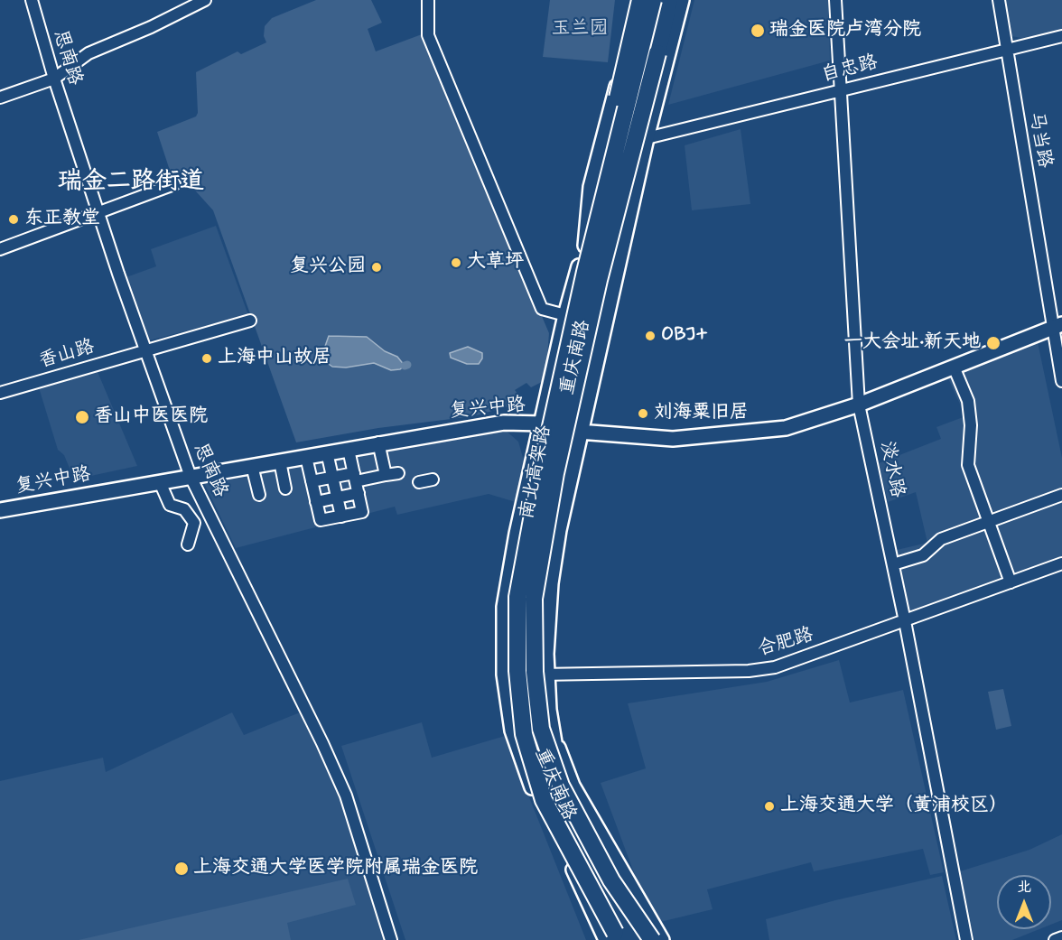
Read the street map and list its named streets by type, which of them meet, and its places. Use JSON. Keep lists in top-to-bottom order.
{
  "streets": {
    "highway": ["南北高架路"],
    "main road": ["重庆南路", "复兴中路"],
    "street": [
      "思南路",
      "自忠路",
      "马当路",
      "香山路",
      "淡水路",
      "合肥路"
    ]
  },
  "crossings": [
    ["思南路", "香山路"],
    ["思南路", "复兴中路"],
    ["自忠路", "马当路"],
    ["自忠路", "重庆南路"],
    ["自忠路", "淡水路"],
    ["马当路", "复兴中路"],
    ["重庆南路", "复兴中路"],
    ["重庆南路", "南北高架路"],
    ["重庆南路", "合肥路"],
    ["复兴中路", "淡水路"],
    ["淡水路", "合肥路"]
  ],
  "districts": ["瑞金二路街道"],
  "parks": ["玉兰园"],
  "places": [
    "瑞金医院卢湾分院",
    "东正教堂",
    "大草坪",
    "复兴公园",
    "OBJ+",
    "一大会址·新天地",
    "上海中山故居",
    "刘海粟旧居",
    "香山中医医院",
    "上海交通大学（黄浦校区）",
    "上海交通大学医学院附属瑞金医院"
  ],
  "north": "top"
}
